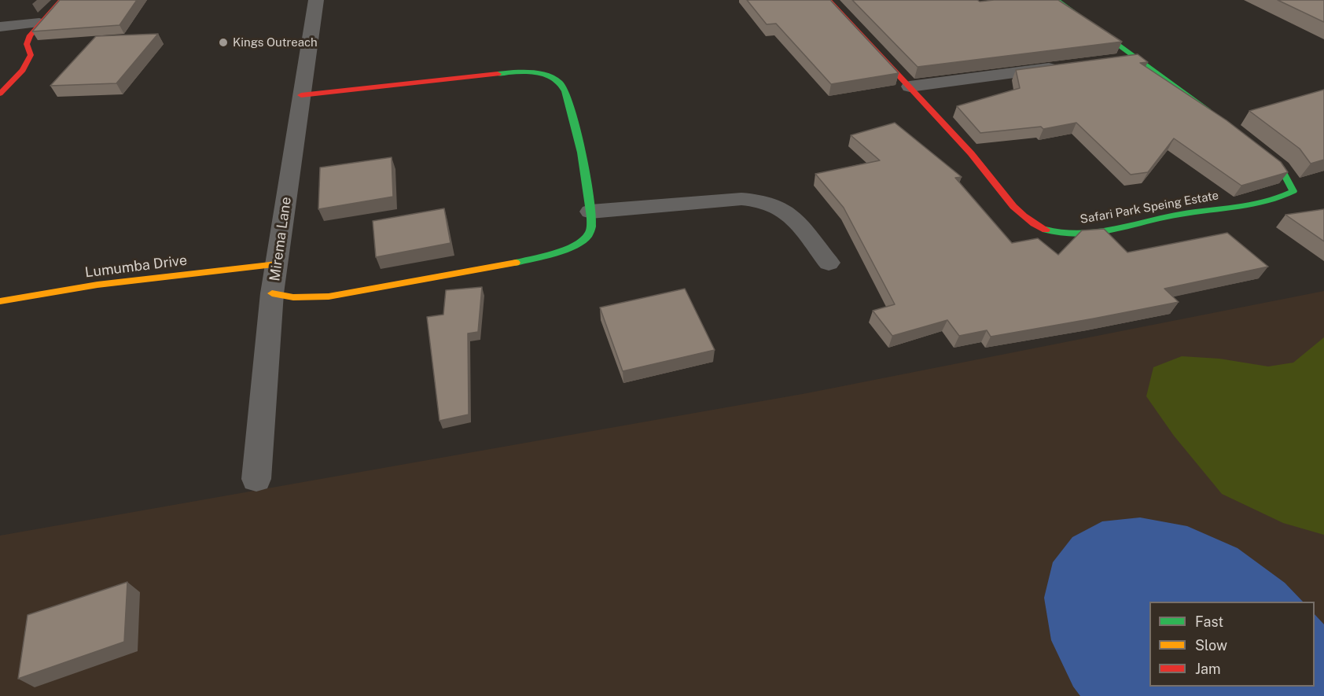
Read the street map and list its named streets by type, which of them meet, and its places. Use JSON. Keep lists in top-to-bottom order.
{
  "streets": {
    "street": ["Safari Park Speing Estate", "Mirema Lane", "Lumumba Drive"]
  },
  "crossings": [
    ["Mirema Lane", "Lumumba Drive"]
  ],
  "places": ["Kings Outreach"],
  "legend": ["Fast", "Slow", "Jam"]
}
